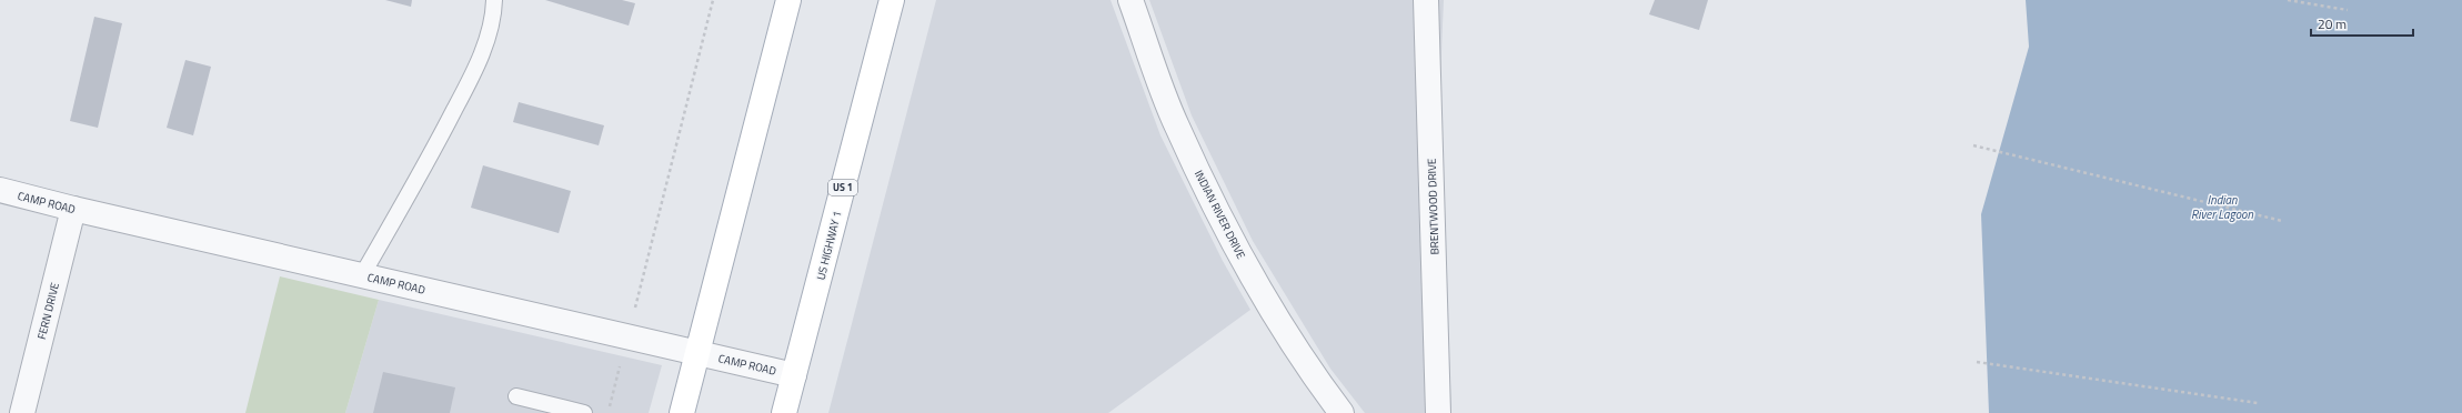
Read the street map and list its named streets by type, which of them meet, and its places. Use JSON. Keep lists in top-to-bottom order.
{
  "streets": {
    "main road": ["US 1", "US HIGHWAY 1"],
    "street": [
      "CAMP ROAD",
      "BRENTWOOD DRIVE",
      "INDIAN RIVER DRIVE",
      "FERN DRIVE"
    ]
  },
  "crossings": [
    ["CAMP ROAD", "US HIGHWAY 1"],
    ["CAMP ROAD", "FERN DRIVE"]
  ],
  "water": ["Indian River Lagoon"],
  "scale_bar": "20 m"
}
